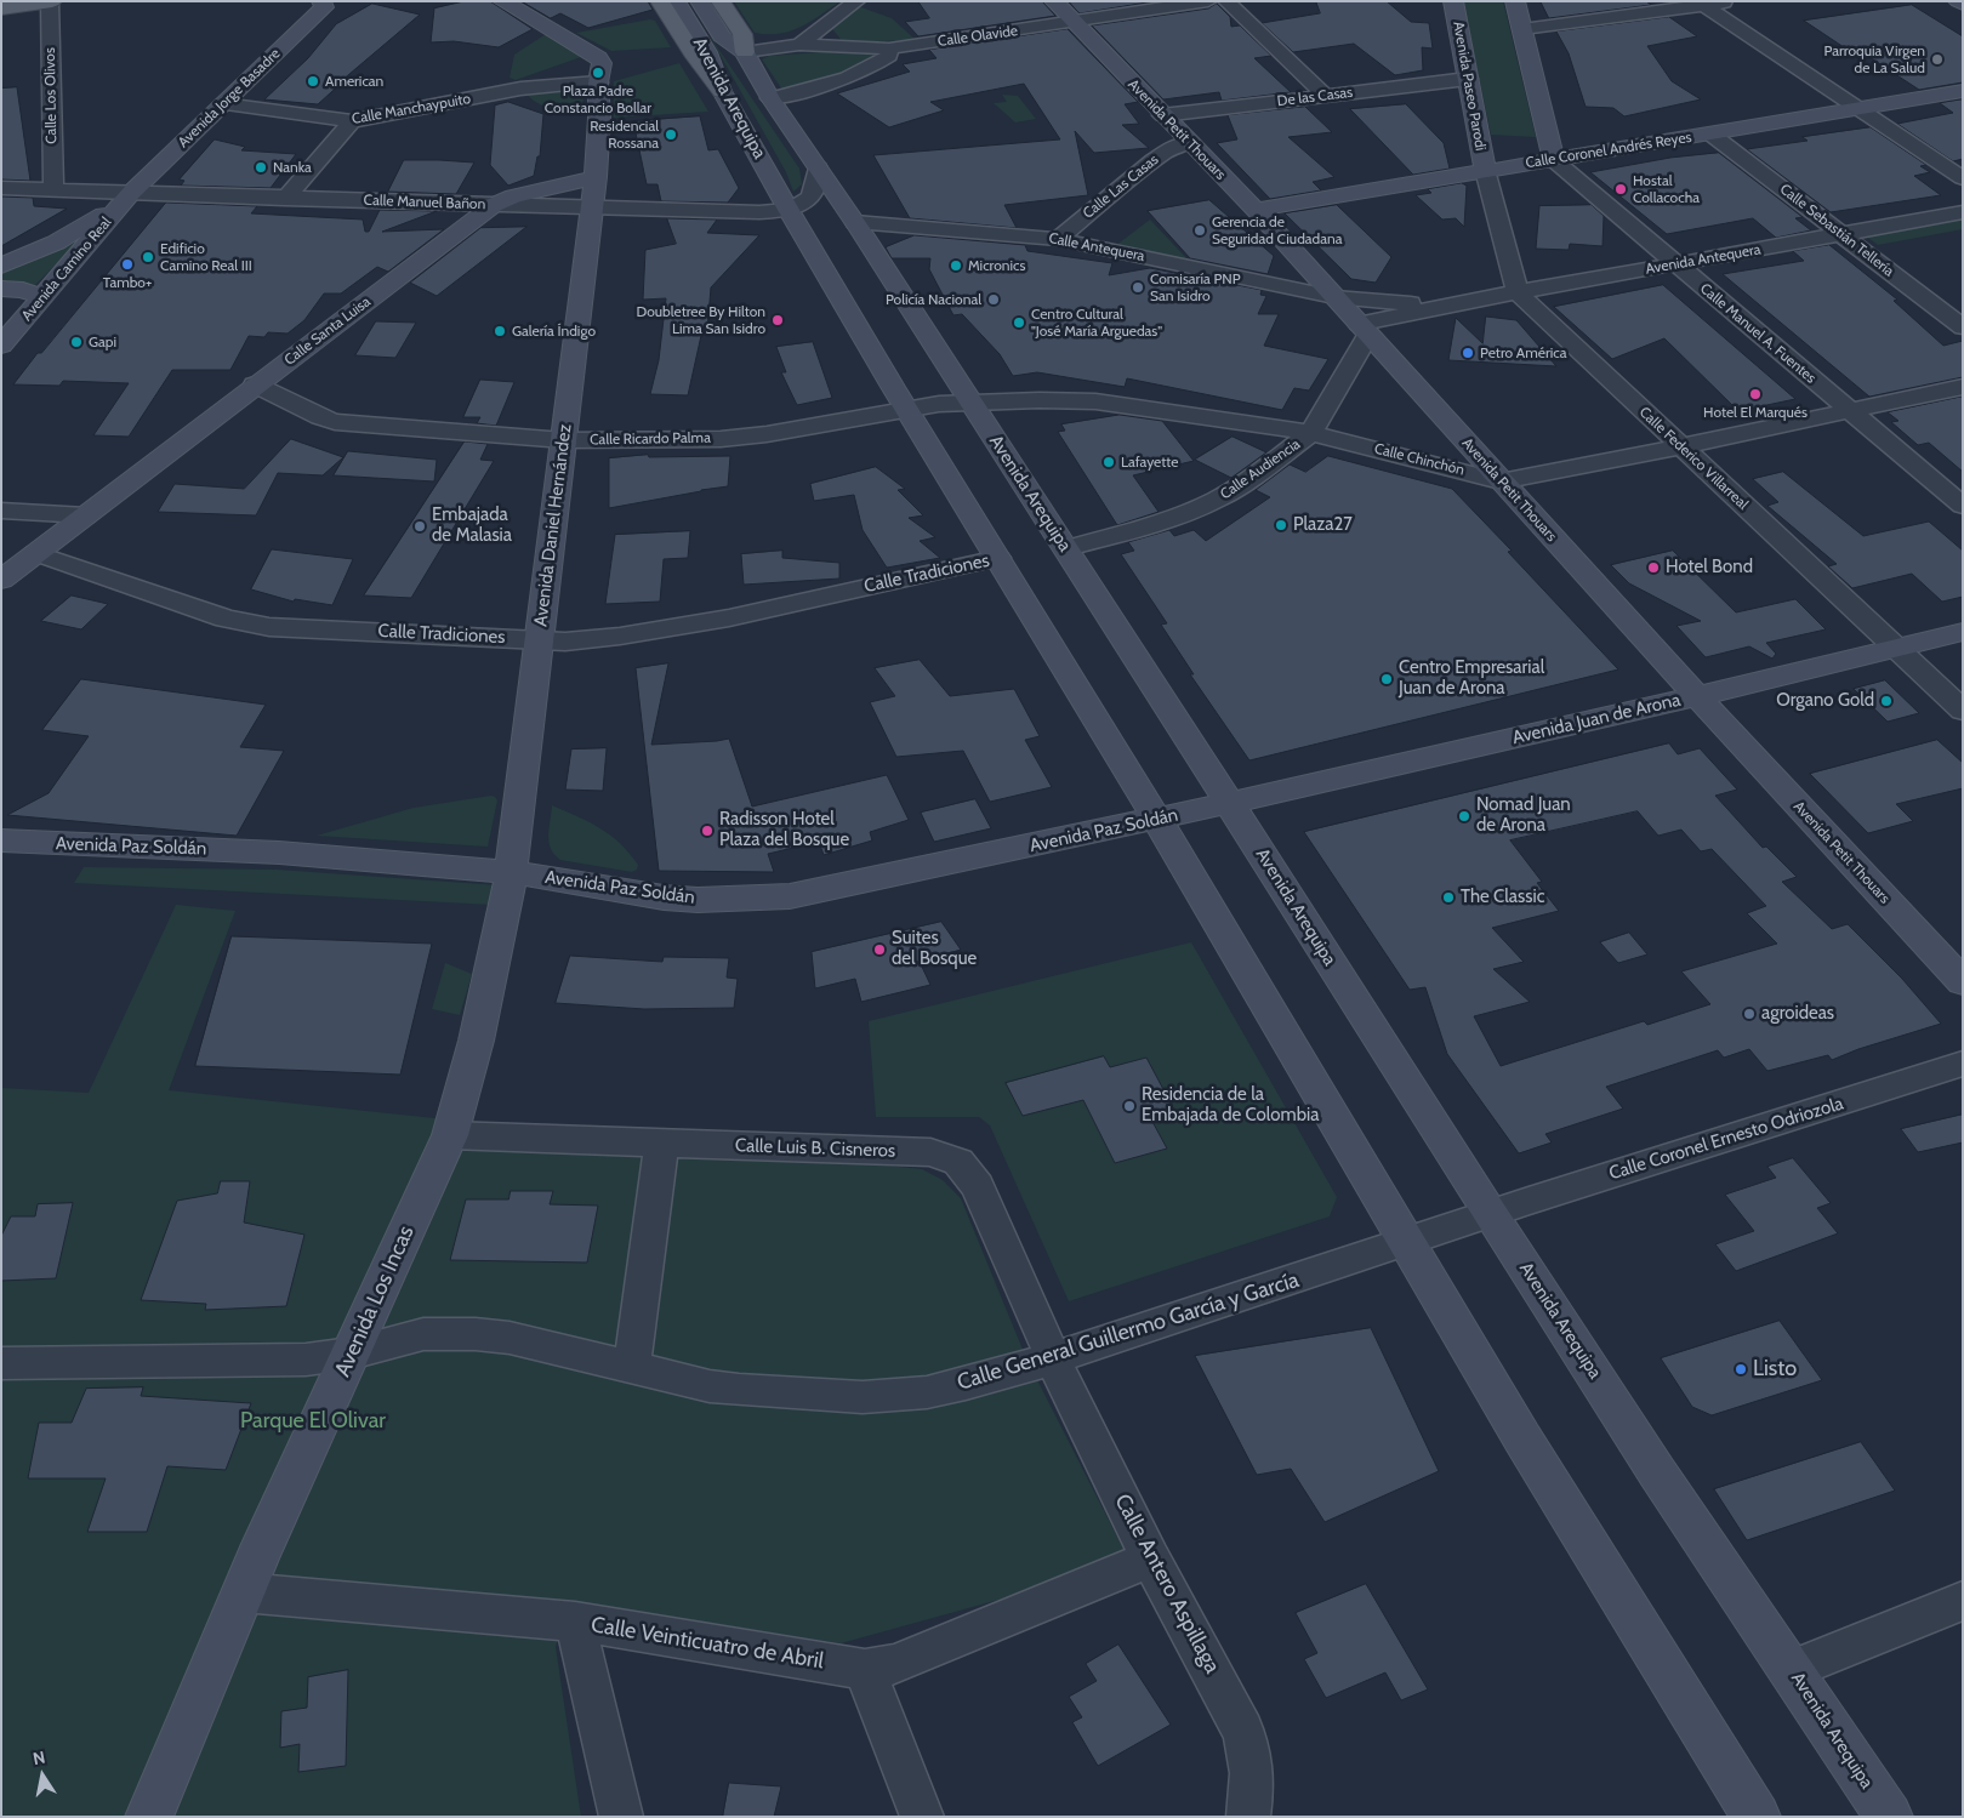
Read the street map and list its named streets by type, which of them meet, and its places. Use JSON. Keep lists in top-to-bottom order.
{
  "streets": {
    "main road": [
      "Avenida Paseo Parodi",
      "Avenida Jorge Basadre",
      "Avenida Arequipa",
      "Avenida Petit Thouars",
      "Calle Coronel Andrés Reyes",
      "Avenida Camino Real",
      "Calle Santa Luisa",
      "Avenida Daniel Hernández",
      "Avenida Juan de Arona",
      "Avenida Paz Soldán",
      "Avenida Los Incas"
    ],
    "street": [
      "Calle Olavide",
      "Calle Los Olivos",
      "De las Casas",
      "Calle Manchaypuito",
      "Calle Las Casas",
      "Calle Manuel Bañon",
      "Calle Sebastián Tellería",
      "Calle Antequera",
      "Avenida Antequera",
      "Calle Manuel A. Fuentes",
      "Calle Ricardo Palma",
      "Calle Federico Villarreal",
      "Calle Chinchón",
      "Calle Audiencia",
      "Calle Tradiciones",
      "Calle Coronel Ernesto Odriozola",
      "Calle Luis B. Cisneros",
      "Calle General Guillermo García y García",
      "Calle Antero Aspillaga",
      "Calle Veinticuatro de Abril"
    ]
  },
  "crossings": [
    ["Calle Olavide", "Avenida Arequipa"],
    ["Calle Olavide", "Avenida Petit Thouars"],
    ["Avenida Paseo Parodi", "De las Casas"],
    ["Avenida Paseo Parodi", "Calle Coronel Andrés Reyes"],
    ["Calle Los Olivos", "Calle Manuel Bañon"],
    ["De las Casas", "Avenida Petit Thouars"],
    ["Avenida Jorge Basadre", "Calle Manchaypuito"],
    ["Avenida Jorge Basadre", "Calle Manuel Bañon"],
    ["Avenida Jorge Basadre", "Avenida Camino Real"],
    ["Avenida Arequipa", "Calle Manuel Bañon"],
    ["Avenida Arequipa", "Calle Antequera"],
    ["Avenida Arequipa", "Calle Ricardo Palma"],
    ["Avenida Arequipa", "Calle Chinchón"],
    ["Avenida Arequipa", "Calle Audiencia"],
    ["Avenida Arequipa", "Calle Tradiciones"],
    ["Avenida Arequipa", "Avenida Juan de Arona"],
    ["Avenida Arequipa", "Avenida Paz Soldán"],
    ["Avenida Arequipa", "Calle Coronel Ernesto Odriozola"],
    ["Avenida Arequipa", "Calle General Guillermo García y García"],
    ["Avenida Petit Thouars", "Calle Coronel Andrés Reyes"],
    ["Avenida Petit Thouars", "Calle Las Casas"],
    ["Avenida Petit Thouars", "Calle Antequera"],
    ["Avenida Petit Thouars", "Calle Chinchón"],
    ["Avenida Petit Thouars", "Calle Audiencia"],
    ["Avenida Petit Thouars", "Avenida Juan de Arona"],
    ["Calle Coronel Andrés Reyes", "Calle Sebastián Tellería"],
    ["Calle Coronel Andrés Reyes", "Calle Manuel A. Fuentes"],
    ["Calle Las Casas", "Calle Antequera"],
    ["Calle Manuel Bañon", "Avenida Camino Real"],
    ["Calle Manuel Bañon", "Calle Santa Luisa"],
    ["Calle Manuel Bañon", "Avenida Daniel Hernández"],
    ["Calle Sebastián Tellería", "Avenida Antequera"],
    ["Calle Antequera", "Avenida Antequera"],
    ["Avenida Antequera", "Calle Manuel A. Fuentes"],
    ["Avenida Antequera", "Calle Federico Villarreal"],
    ["Calle Santa Luisa", "Calle Ricardo Palma"],
    ["Calle Santa Luisa", "Avenida Daniel Hernández"],
    ["Calle Santa Luisa", "Calle Tradiciones"],
    ["Calle Manuel A. Fuentes", "Calle Chinchón"],
    ["Calle Ricardo Palma", "Calle Chinchón"],
    ["Calle Ricardo Palma", "Avenida Daniel Hernández"],
    ["Calle Federico Villarreal", "Calle Chinchón"],
    ["Calle Federico Villarreal", "Avenida Juan de Arona"],
    ["Calle Chinchón", "Calle Audiencia"],
    ["Avenida Daniel Hernández", "Calle Tradiciones"],
    ["Avenida Daniel Hernández", "Avenida Paz Soldán"],
    ["Avenida Daniel Hernández", "Avenida Los Incas"],
    ["Avenida Juan de Arona", "Avenida Paz Soldán"],
    ["Avenida Paz Soldán", "Avenida Los Incas"],
    ["Calle Coronel Ernesto Odriozola", "Calle General Guillermo García y García"],
    ["Calle Luis B. Cisneros", "Avenida Los Incas"],
    ["Calle Luis B. Cisneros", "Calle General Guillermo García y García"],
    ["Calle Luis B. Cisneros", "Calle Antero Aspillaga"],
    ["Avenida Los Incas", "Calle General Guillermo García y García"],
    ["Avenida Los Incas", "Calle Veinticuatro de Abril"],
    ["Calle General Guillermo García y García", "Calle Antero Aspillaga"],
    ["Calle Antero Aspillaga", "Calle Veinticuatro de Abril"]
  ],
  "parks": ["Parque El Olivar"],
  "places": [
    "Parroquia Virgen de La Salud",
    "Plaza Padre Constancio Bollar",
    "American",
    "Residencial Rossana",
    "Nanka",
    "Hostal Collacocha",
    "Gerencia de Seguridad Ciudadana",
    "Edificio Camino Real III",
    "Tambo+",
    "Micronics",
    "Comisaría PNP San Isidro",
    "Policía Nacional",
    "Doubletree By Hilton Lima San Isidro",
    "Centro Cultural \"José María Arguedas\"",
    "Galería Índigo",
    "Gapi",
    "Petro América",
    "Hotel El Marqués",
    "Lafayette",
    "Plaza27",
    "Embajada de Malasia",
    "Hotel Bond",
    "Centro Empresarial Juan de Arona",
    "Organo Gold",
    "Nomad Juan de Arona",
    "Radisson Hotel Plaza del Bosque",
    "The Classic",
    "Suites del Bosque",
    "agroideas",
    "Residencia de la Embajada de Colombia",
    "Listo"
  ],
  "north": "top"
}
